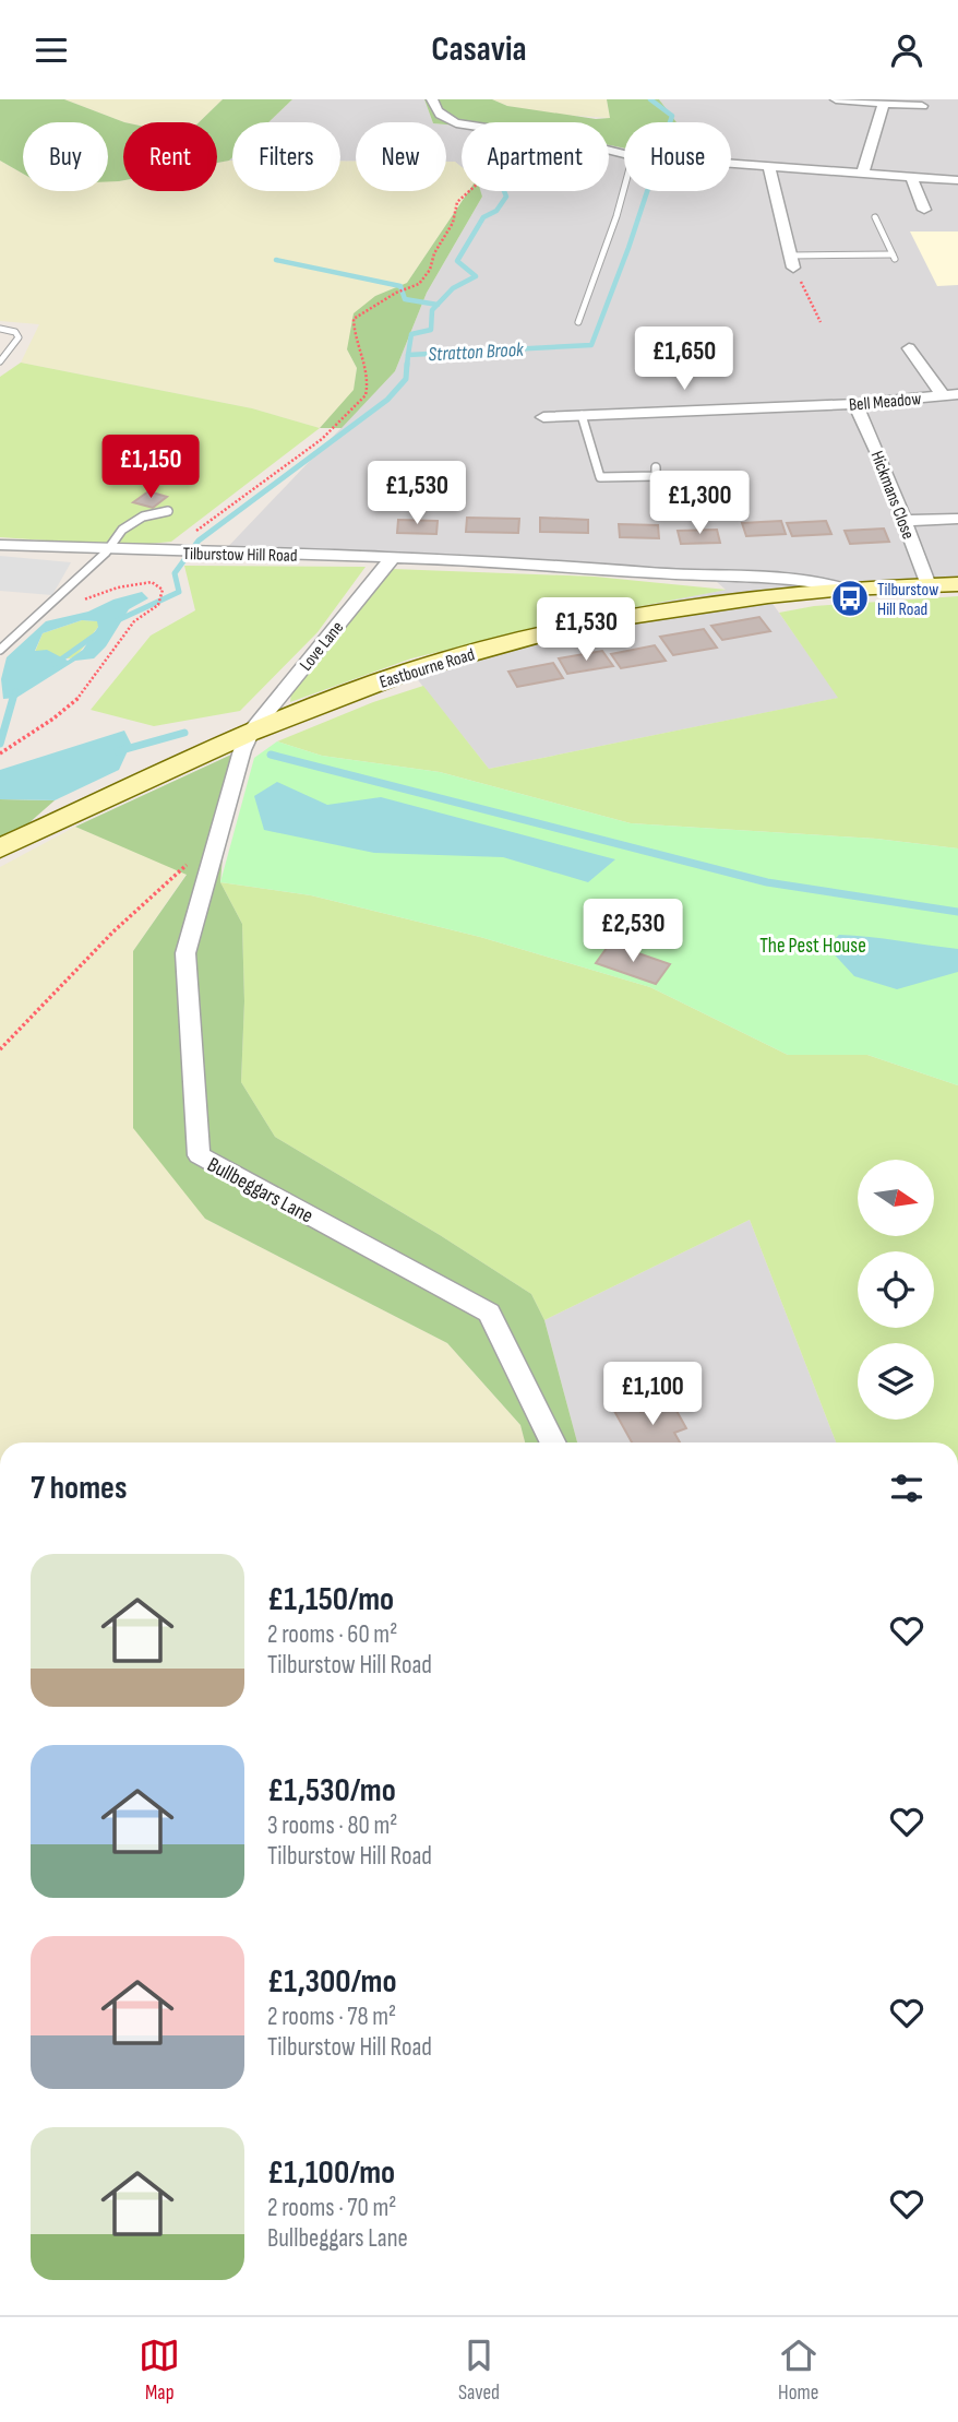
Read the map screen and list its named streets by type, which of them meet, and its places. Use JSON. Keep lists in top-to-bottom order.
{
  "streets": {
    "main road": ["Eastbourne Road"],
    "street": [
      "Bell Meadow",
      "Hickmans Close",
      "Tilburstow Hill Road",
      "Love Lane",
      "Bullbeggars Lane"
    ]
  },
  "crossings": [
    ["Bell Meadow", "Hickmans Close"],
    ["Hickmans Close", "Eastbourne Road"],
    ["Tilburstow Hill Road", "Love Lane"],
    ["Tilburstow Hill Road", "Eastbourne Road"],
    ["Love Lane", "Eastbourne Road"],
    ["Love Lane", "Bullbeggars Lane"],
    ["Eastbourne Road", "Bullbeggars Lane"]
  ],
  "water": ["Stratton Brook"],
  "parks": ["The Pest House"],
  "places": {
    "bus stop": ["Tilburstow Hill Road"]
  },
  "north": "right",
  "page": {
    "header": "Casavia",
    "chip": [
      "Buy",
      "Rent",
      "Filters",
      "New",
      "Apartment",
      "House"
    ],
    "price": [
      "£1,650",
      "£1,150",
      "£1,530",
      "£1,300",
      "£1,530",
      "£2,530",
      "£1,100"
    ],
    "heading": "7 homes",
    "list": [
      {
        "name": "£1,150/mo",
        "note": "2 rooms · 60 m² · Tilburstow Hill Road"
      },
      {
        "name": "£1,530/mo",
        "note": "3 rooms · 80 m² · Tilburstow Hill Road"
      },
      {
        "name": "£1,300/mo",
        "note": "2 rooms · 78 m² · Tilburstow Hill Road"
      },
      {
        "name": "£1,100/mo",
        "note": "2 rooms · 70 m² · Bullbeggars Lane"
      }
    ],
    "tabs": ["Map", "Saved", "Home"]
  }
}
